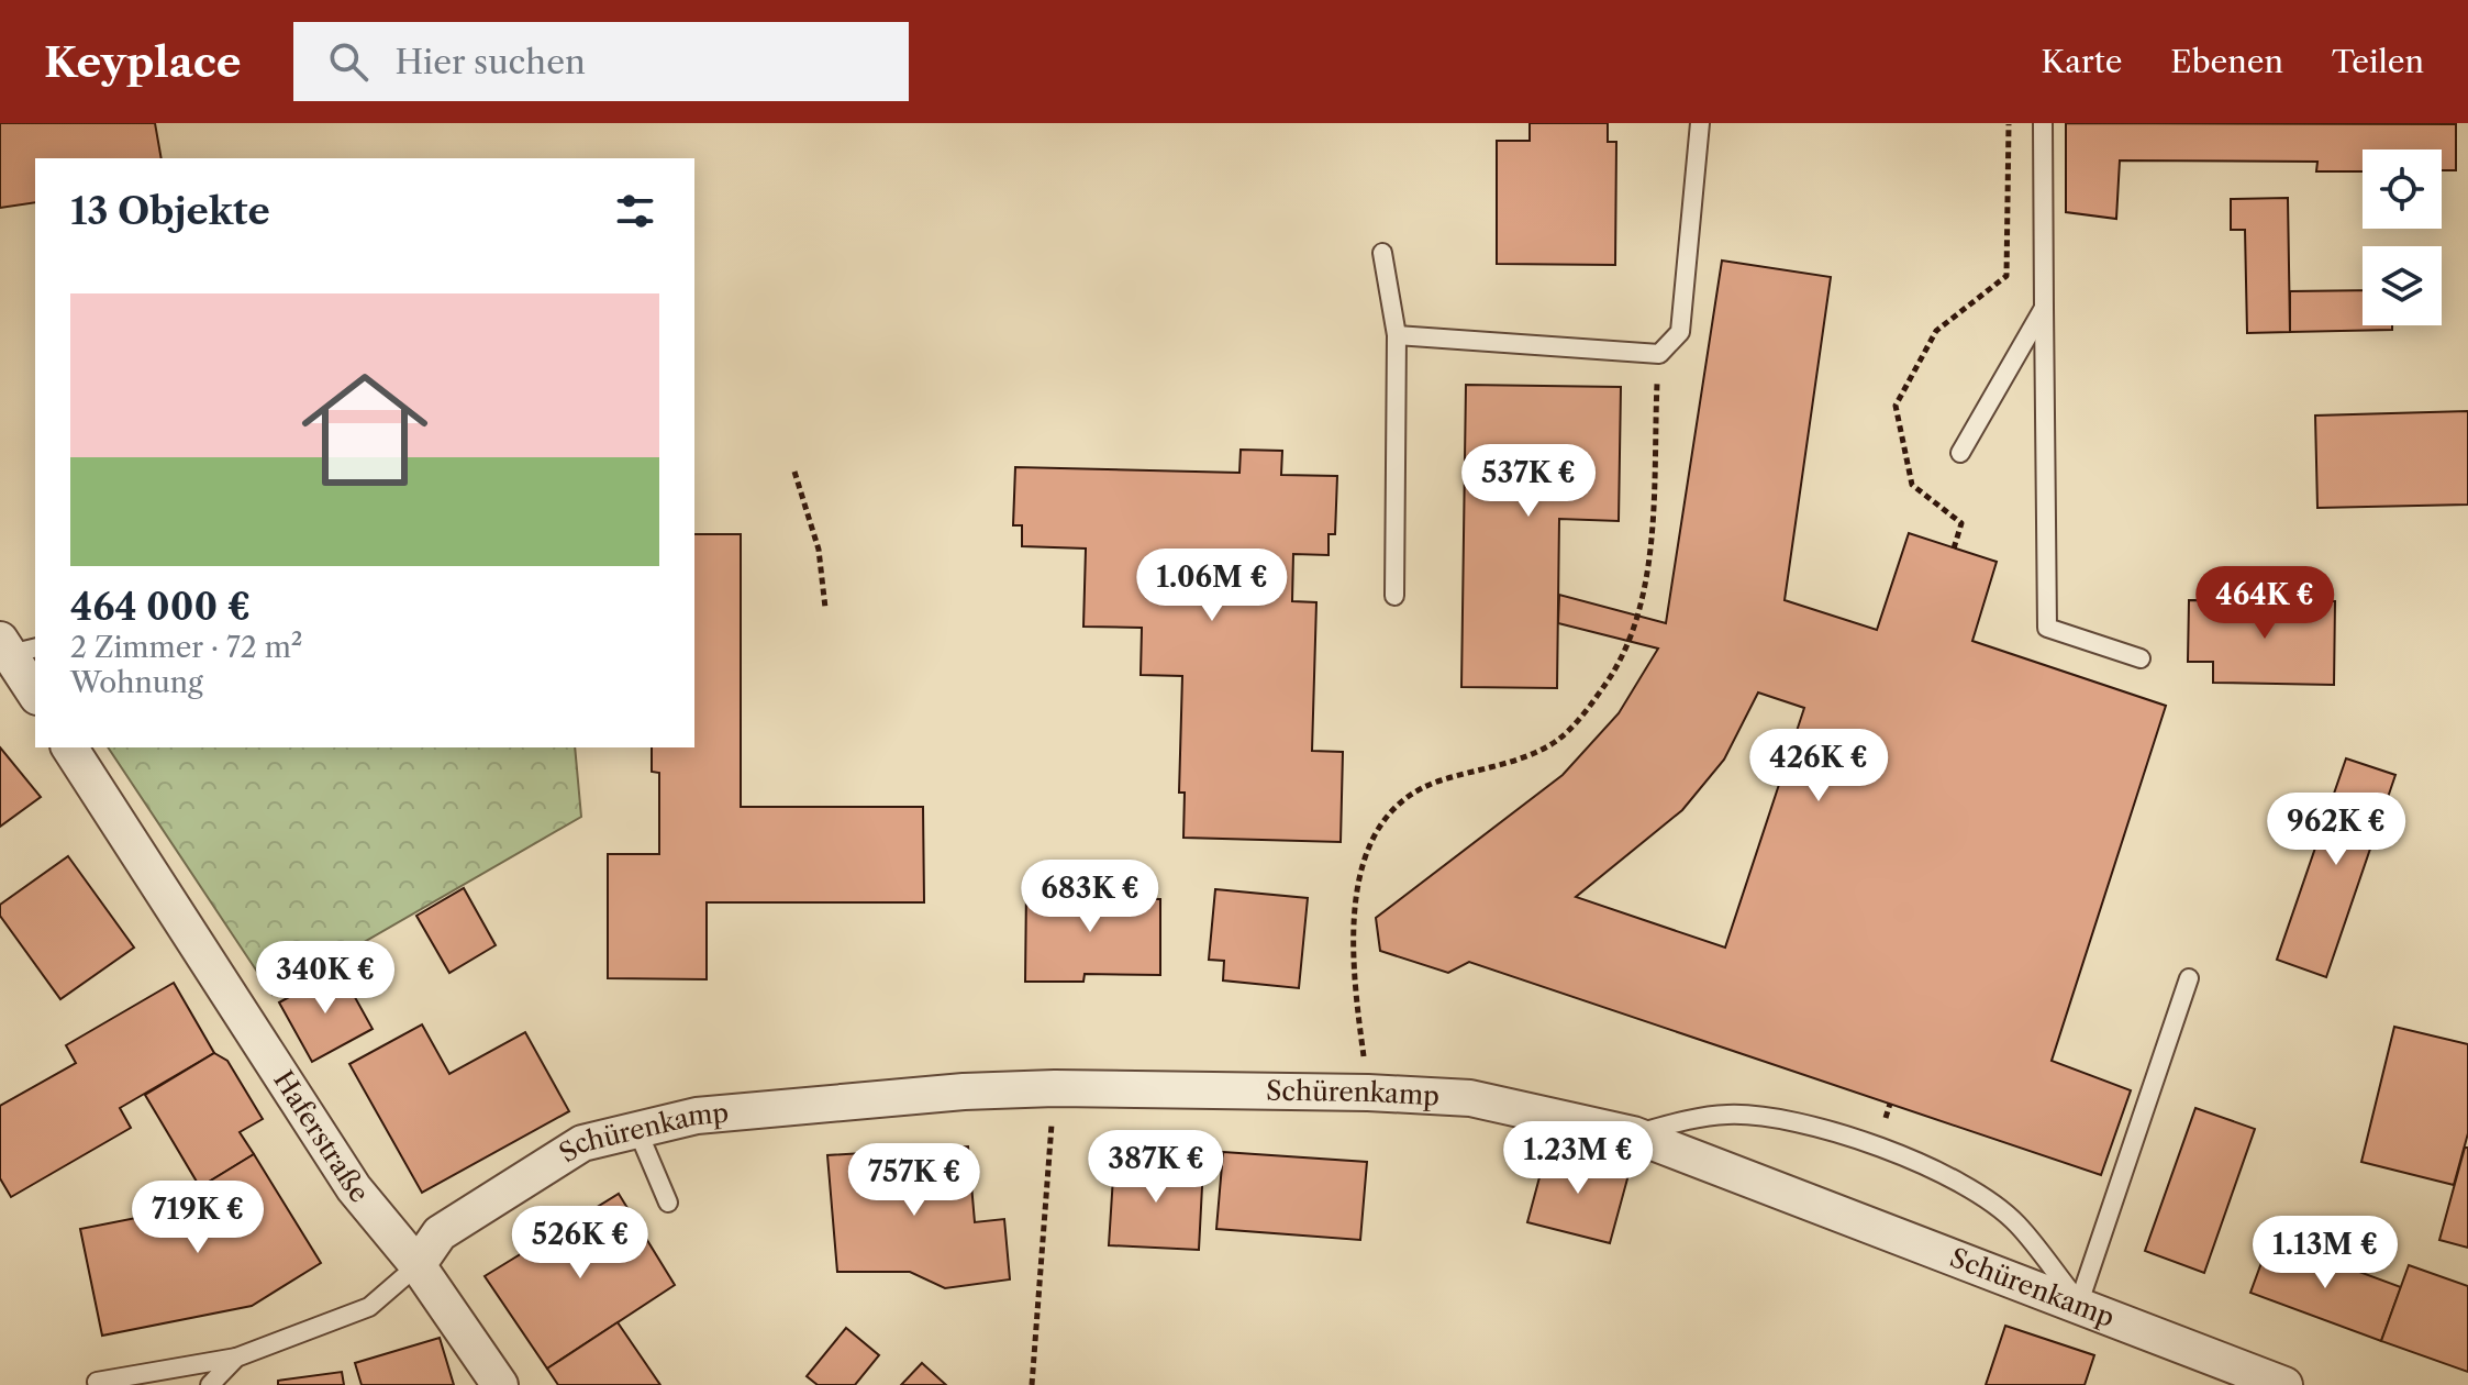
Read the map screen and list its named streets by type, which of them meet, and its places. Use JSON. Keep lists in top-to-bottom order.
{
  "streets": {
    "street": ["Schürenkamp", "Haferstraße"]
  },
  "crossings": [
    ["Schürenkamp", "Haferstraße"]
  ],
  "page": {
    "header": "Keyplace",
    "search": "Hier suchen",
    "nav": ["Karte", "Ebenen", "Teilen"],
    "heading": "13 Objekte",
    "list": [
      {
        "name": "464 000 €",
        "note": "2 Zimmer · 72 m² · Wohnung"
      }
    ],
    "price": [
      "537K €",
      "1.06M €",
      "464K €",
      "426K €",
      "962K €",
      "683K €",
      "340K €",
      "1.23M €",
      "387K €",
      "757K €",
      "719K €",
      "526K €",
      "1.13M €"
    ]
  }
}
